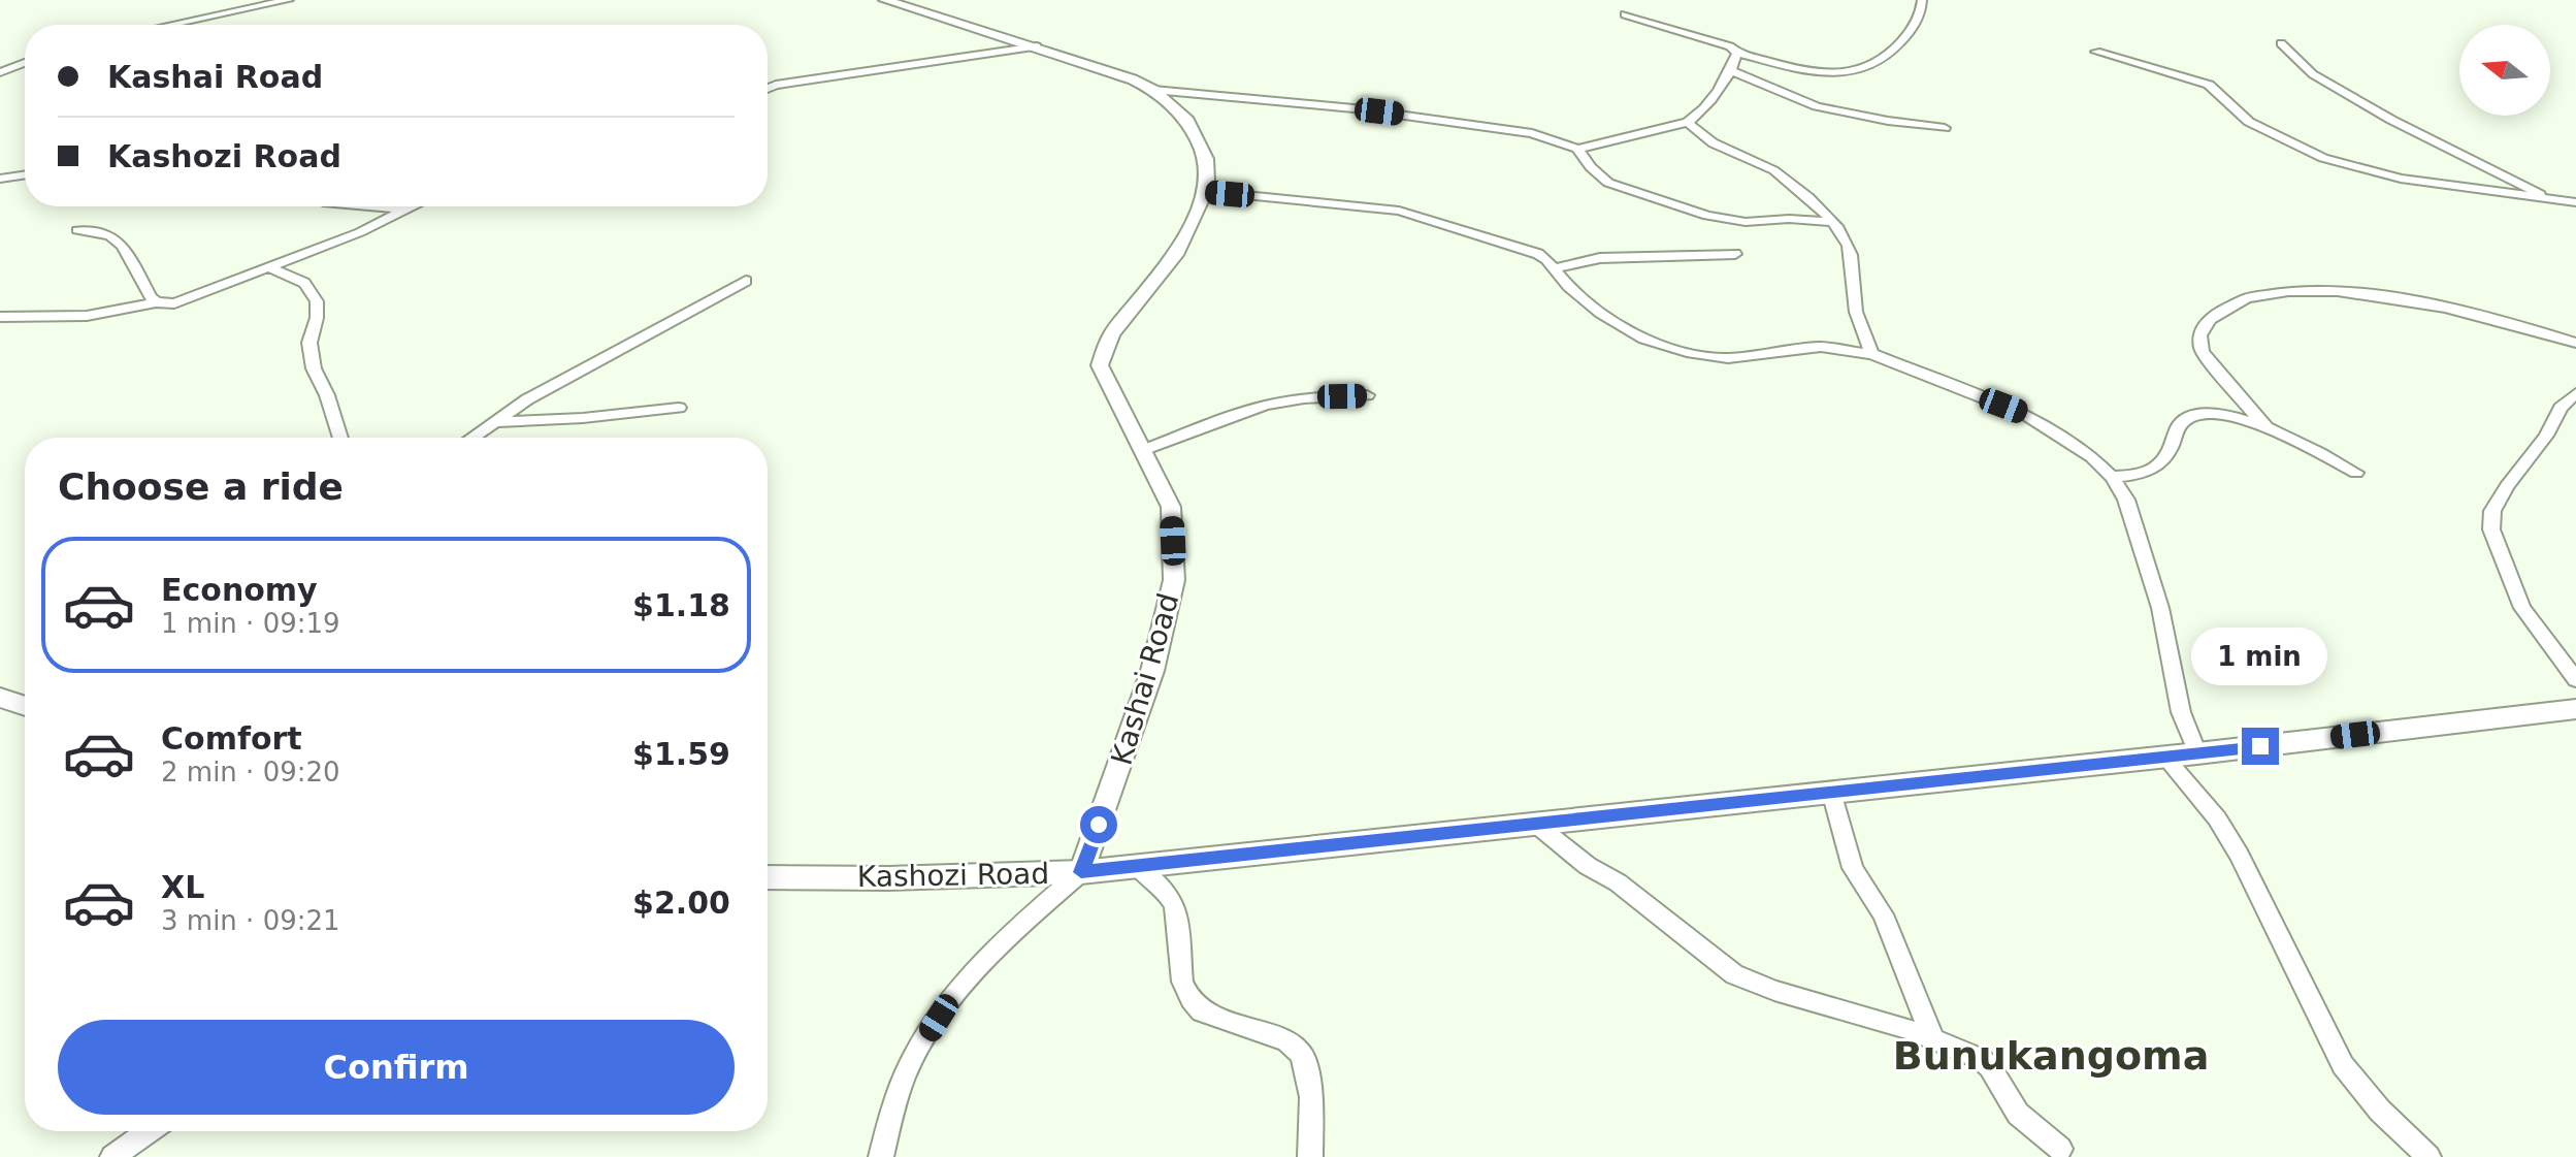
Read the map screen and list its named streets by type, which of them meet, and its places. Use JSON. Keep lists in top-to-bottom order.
{
  "streets": {
    "main road": ["Kashozi Road"],
    "street": ["Kashai Road"]
  },
  "crossings": [
    ["Kashai Road", "Kashozi Road"]
  ],
  "districts": ["Bunukangoma"],
  "north": "left",
  "page": {
    "banner": ["Kashai Road", "Kashozi Road"],
    "heading": "Choose a ride",
    "list": [
      {
        "name": "Economy",
        "note": "1 min · 09:19",
        "value": "$1.18"
      },
      {
        "name": "Comfort",
        "note": "2 min · 09:20",
        "value": "$1.59"
      },
      {
        "name": "XL",
        "note": "3 min · 09:21",
        "value": "$2.00"
      }
    ],
    "bubble": "1 min",
    "buttons": "Confirm"
  }
}
